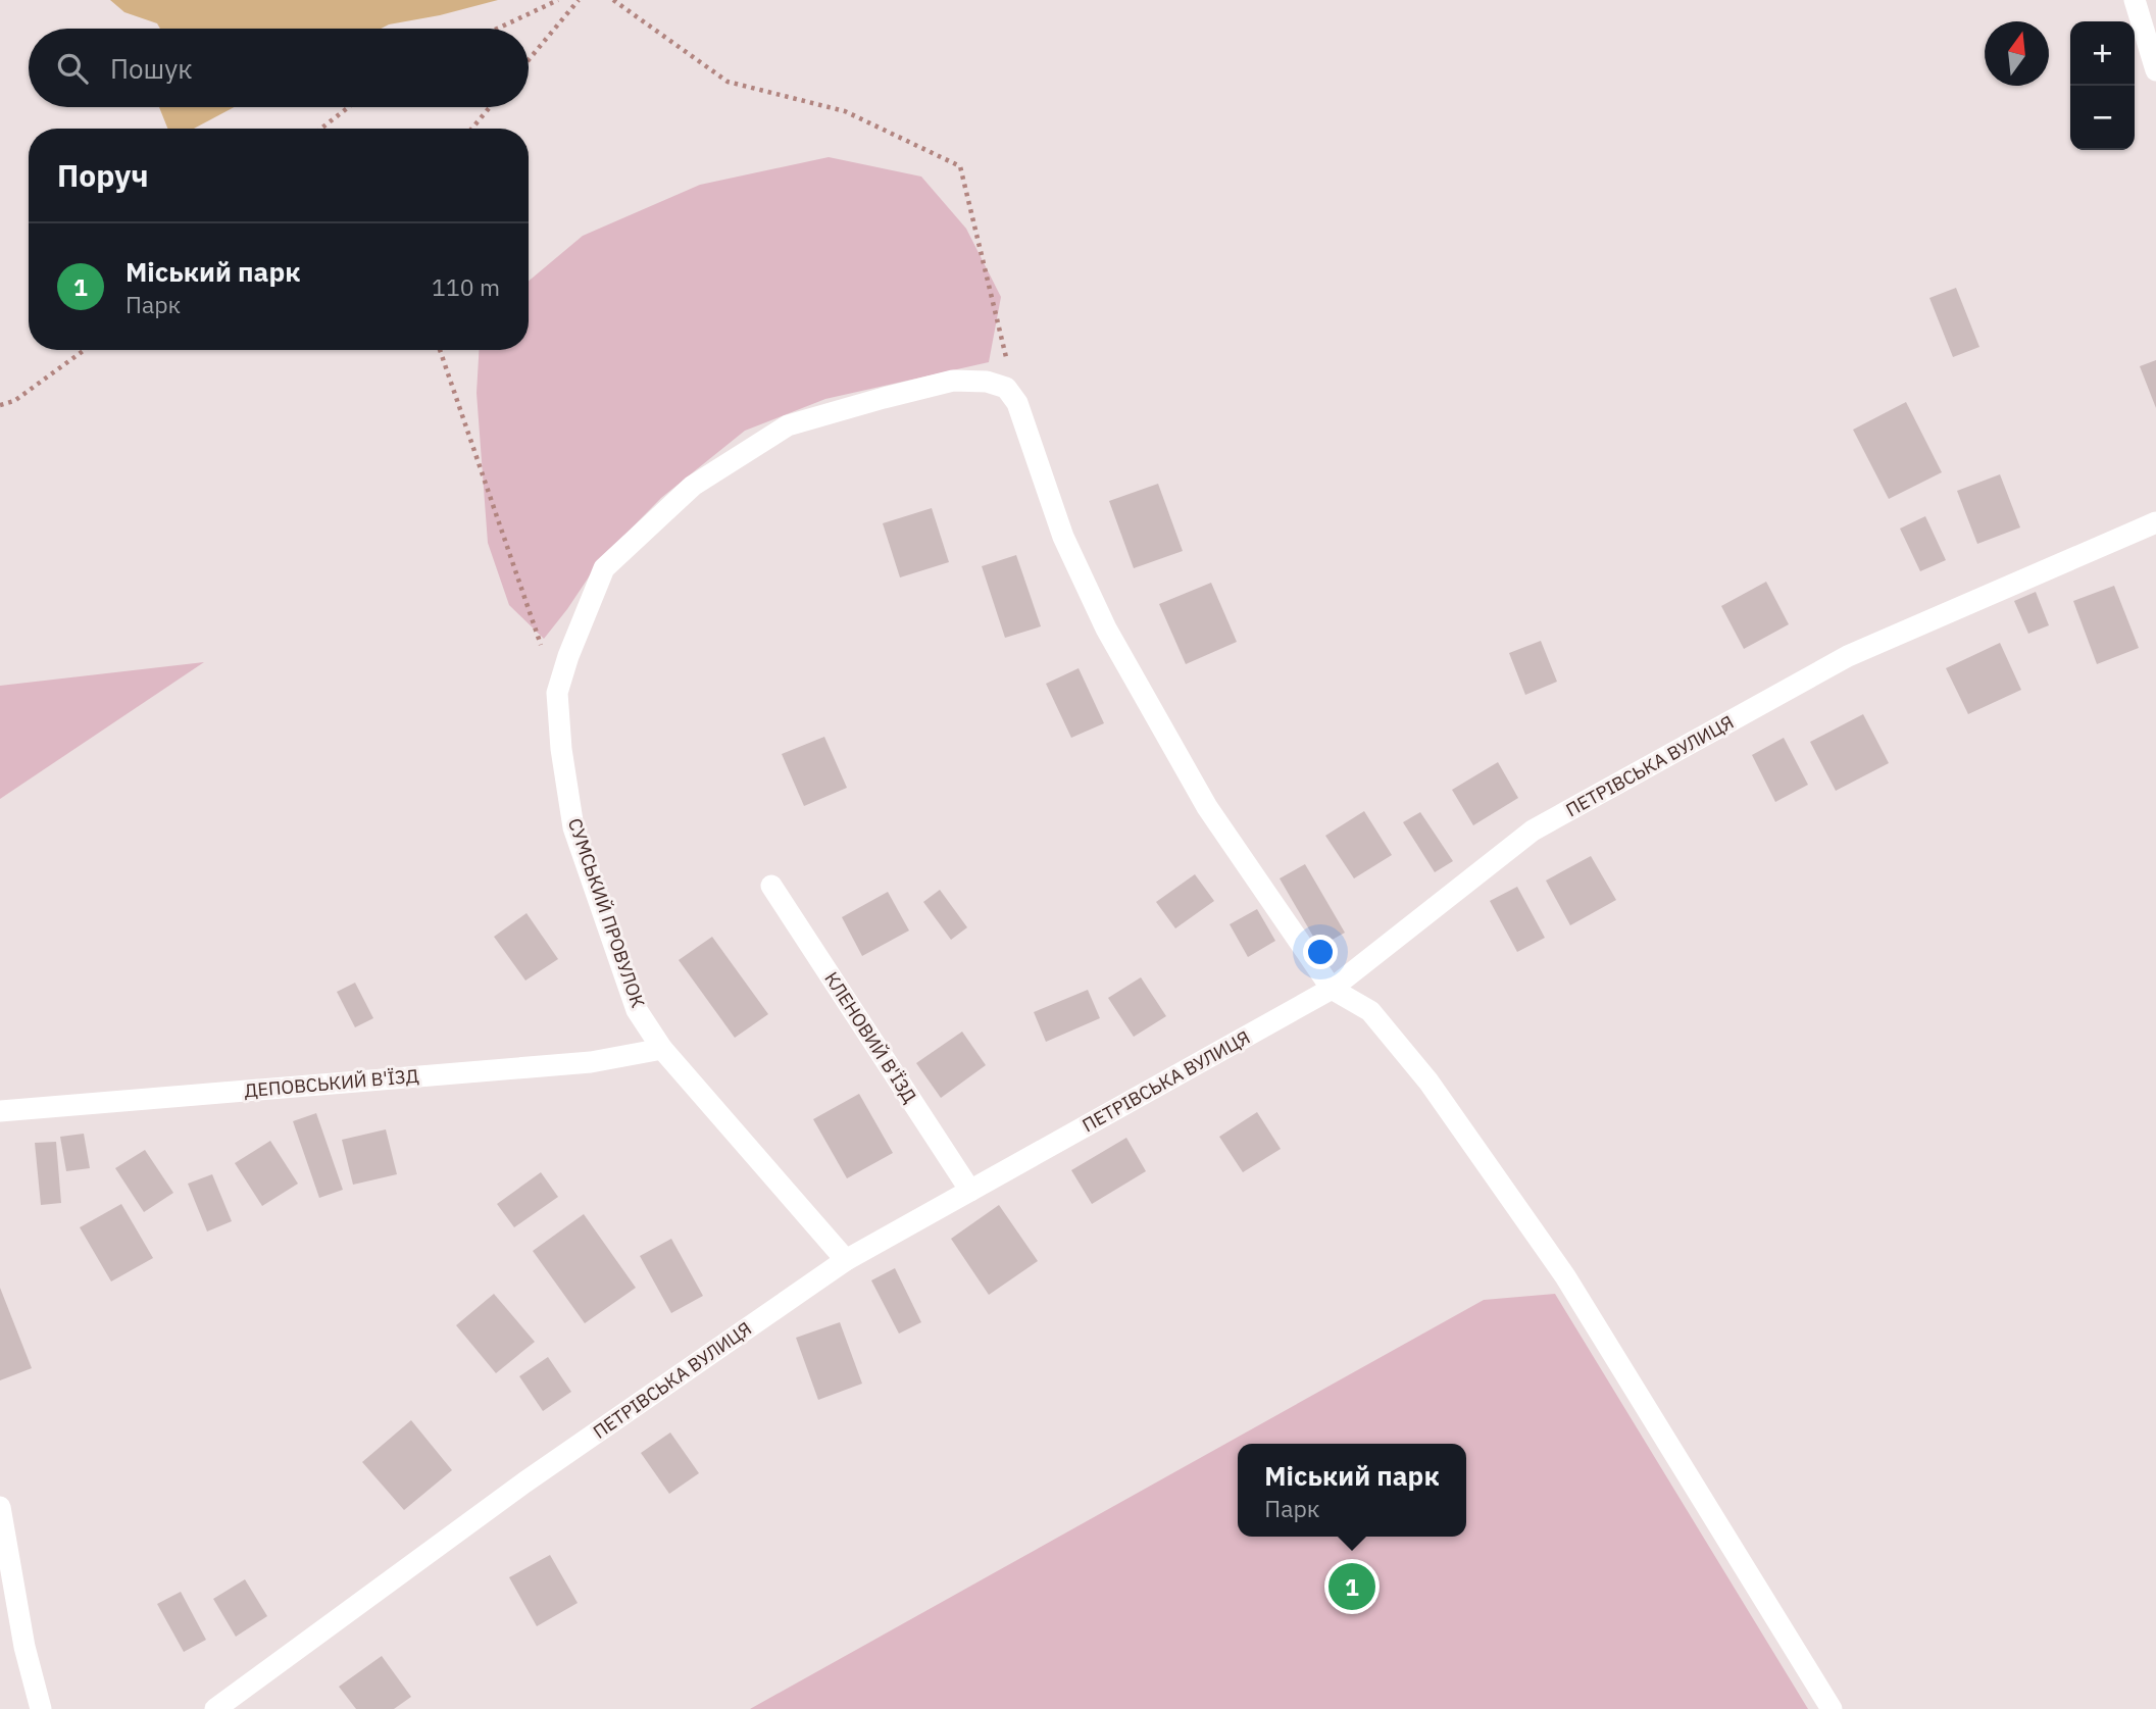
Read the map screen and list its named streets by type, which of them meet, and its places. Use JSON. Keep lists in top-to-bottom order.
{
  "streets": {
    "street": [
      "ПЕТРІВСЬКА ВУЛИЦЯ",
      "СУМСЬКИЙ ПРОВУЛОК",
      "КЛЕНОВИЙ В'ЇЗД",
      "ДЕПОВСЬКИЙ В'ЇЗД"
    ]
  },
  "crossings": [
    ["ПЕТРІВСЬКА ВУЛИЦЯ", "СУМСЬКИЙ ПРОВУЛОК"],
    ["ПЕТРІВСЬКА ВУЛИЦЯ", "КЛЕНОВИЙ В'ЇЗД"],
    ["СУМСЬКИЙ ПРОВУЛОК", "ДЕПОВСЬКИЙ В'ЇЗД"]
  ],
  "north": "top",
  "page": {
    "map_buttons": ["+", "−"],
    "search": "Пошук",
    "heading": "Поруч",
    "list": [
      {
        "mark": "1",
        "name": "Міський парк",
        "note": "Парк",
        "value": "110 m"
      }
    ],
    "popup": ["Міський парк", "Парк"],
    "pins": "1"
  }
}
